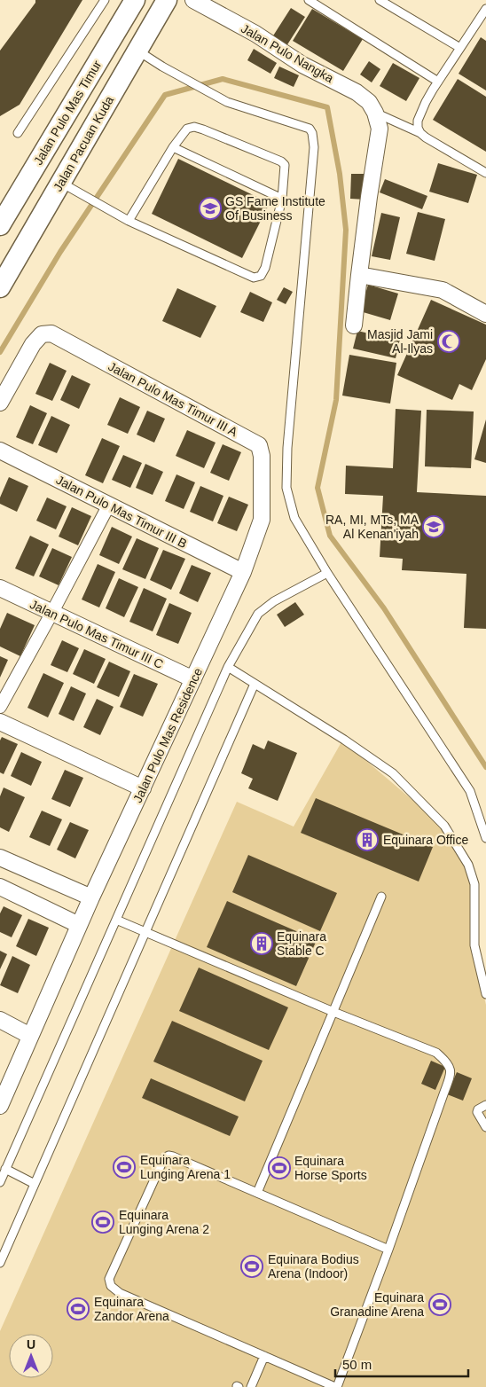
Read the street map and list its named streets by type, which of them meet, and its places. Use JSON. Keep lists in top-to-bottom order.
{
  "streets": {
    "street": [
      "Jalan Pulo Nangka",
      "Jalan Pulo Mas Timur",
      "Jalan Pacuan Kuda",
      "Jalan Pulo Mas Timur III A",
      "Jalan Pulo Mas Timur III B",
      "Jalan Pulo Mas Timur III C",
      "Jalan Pulo Mas Residence"
    ]
  },
  "crossings": [
    ["Jalan Pulo Mas Timur III A", "Jalan Pulo Mas Timur III B"],
    ["Jalan Pulo Mas Timur III A", "Jalan Pulo Mas Residence"],
    ["Jalan Pulo Mas Timur III B", "Jalan Pulo Mas Residence"],
    ["Jalan Pulo Mas Timur III C", "Jalan Pulo Mas Residence"]
  ],
  "places": {
    "school or university": ["GS Fame Institute Of Business", "RA, MI, MTs, MA Al Kenan'iyah"],
    "mosque": ["Masjid Jami Al-Ilyas"],
    "building": ["Equinara Office", "Equinara Stable C"],
    "sports": [
      "Equinara Lunging Arena 1",
      "Equinara Horse Sports",
      "Equinara Lunging Arena 2",
      "Equinara Bodius Arena (Indoor)",
      "Equinara Granadine Arena",
      "Equinara Zandor Arena"
    ]
  },
  "scale_bar": "50 m",
  "north": "top"
}
